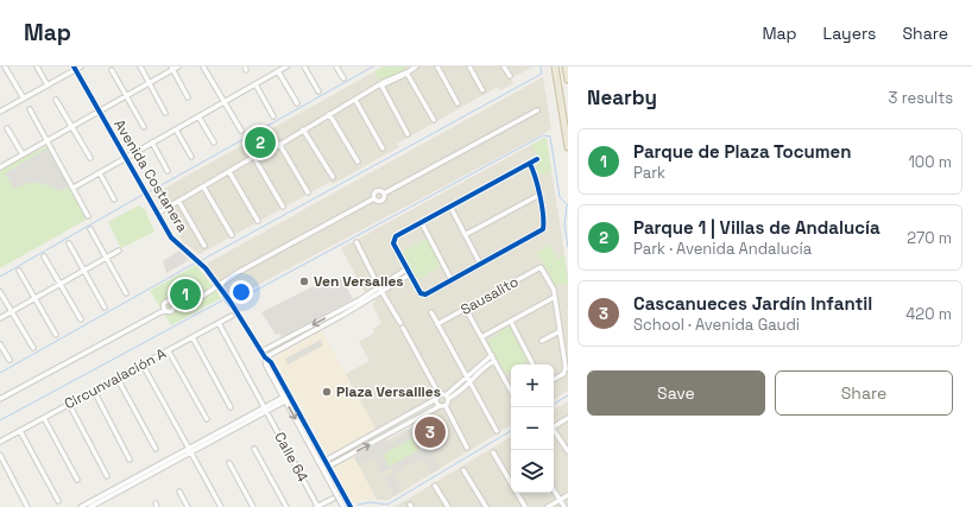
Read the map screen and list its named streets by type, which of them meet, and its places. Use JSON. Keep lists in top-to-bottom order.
{
  "streets": {
    "street": [
      "Avenida Costanera",
      "Sausalito",
      "Circunvalación A",
      "Calle 64"
    ]
  },
  "crossings": [
    ["Circunvalación A", "Calle 64"]
  ],
  "places": ["Ven Versalles", "Plaza Versailles"],
  "page": {
    "header": "Map",
    "nav": ["Map", "Layers", "Share"],
    "heading": ["Nearby", "3 results"],
    "pins": ["2", "1", "3"],
    "list": [
      {
        "mark": "1",
        "name": "Parque de Plaza Tocumen",
        "note": "Park",
        "value": "100 m"
      },
      {
        "mark": "2",
        "name": "Parque 1 | Villas de Andalucía",
        "note": "Park · Avenida Andalucía",
        "value": "270 m"
      },
      {
        "mark": "3",
        "name": "Cascanueces Jardín Infantil",
        "note": "School · Avenida Gaudi",
        "value": "420 m"
      }
    ],
    "buttons": ["Save", "Share"],
    "map_buttons": ["+", "−"]
  }
}
